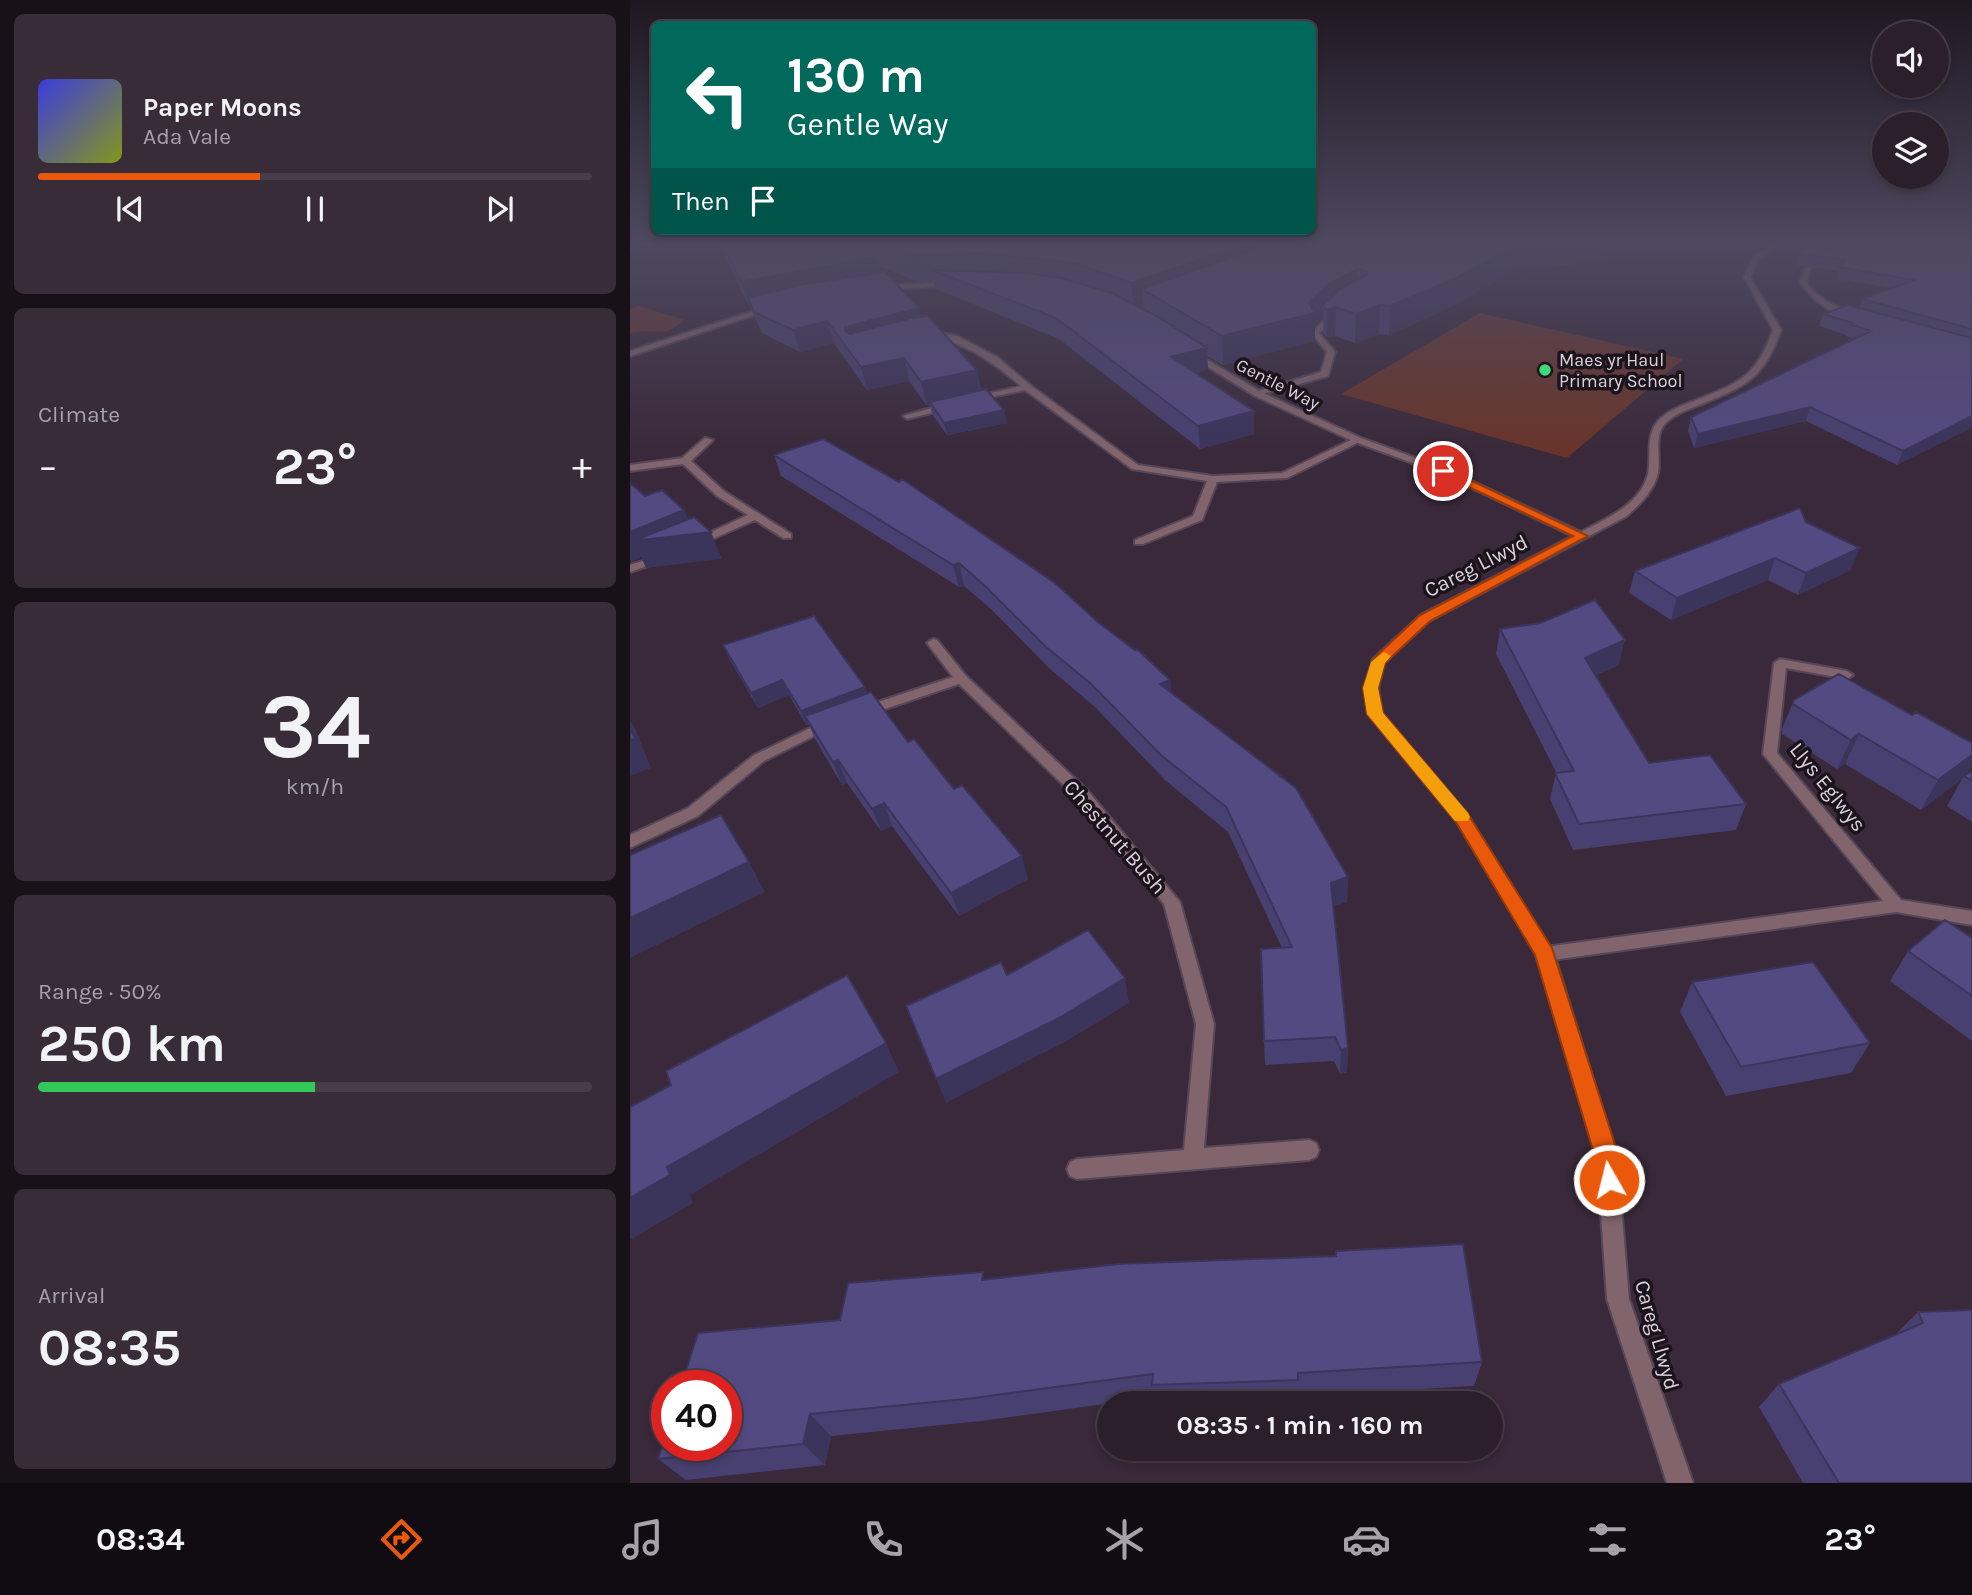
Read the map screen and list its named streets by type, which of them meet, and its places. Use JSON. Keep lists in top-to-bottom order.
{
  "streets": {
    "street": [
      "Gentle Way",
      "Careg Llwyd",
      "Llys Eglwys",
      "Chestnut Bush"
    ]
  },
  "crossings": [
    ["Gentle Way", "Careg Llwyd"]
  ],
  "places": ["Maes yr Haul Primary School"],
  "page": {
    "turn": ["130 m", "Gentle Way"],
    "song": ["Paper Moons", "Ada Vale"],
    "then": "Then",
    "tile": [
      "Climate",
      ["34", "km/h"],
      ["Range · 50%", "250 km"],
      ["Arrival", "08:35"]
    ],
    "heat": ["−", "23°", "+"],
    "limit": "40",
    "trip": "08:35 · 1 min · 160 m",
    "tabs": ["08:34", "23°"]
  }
}
